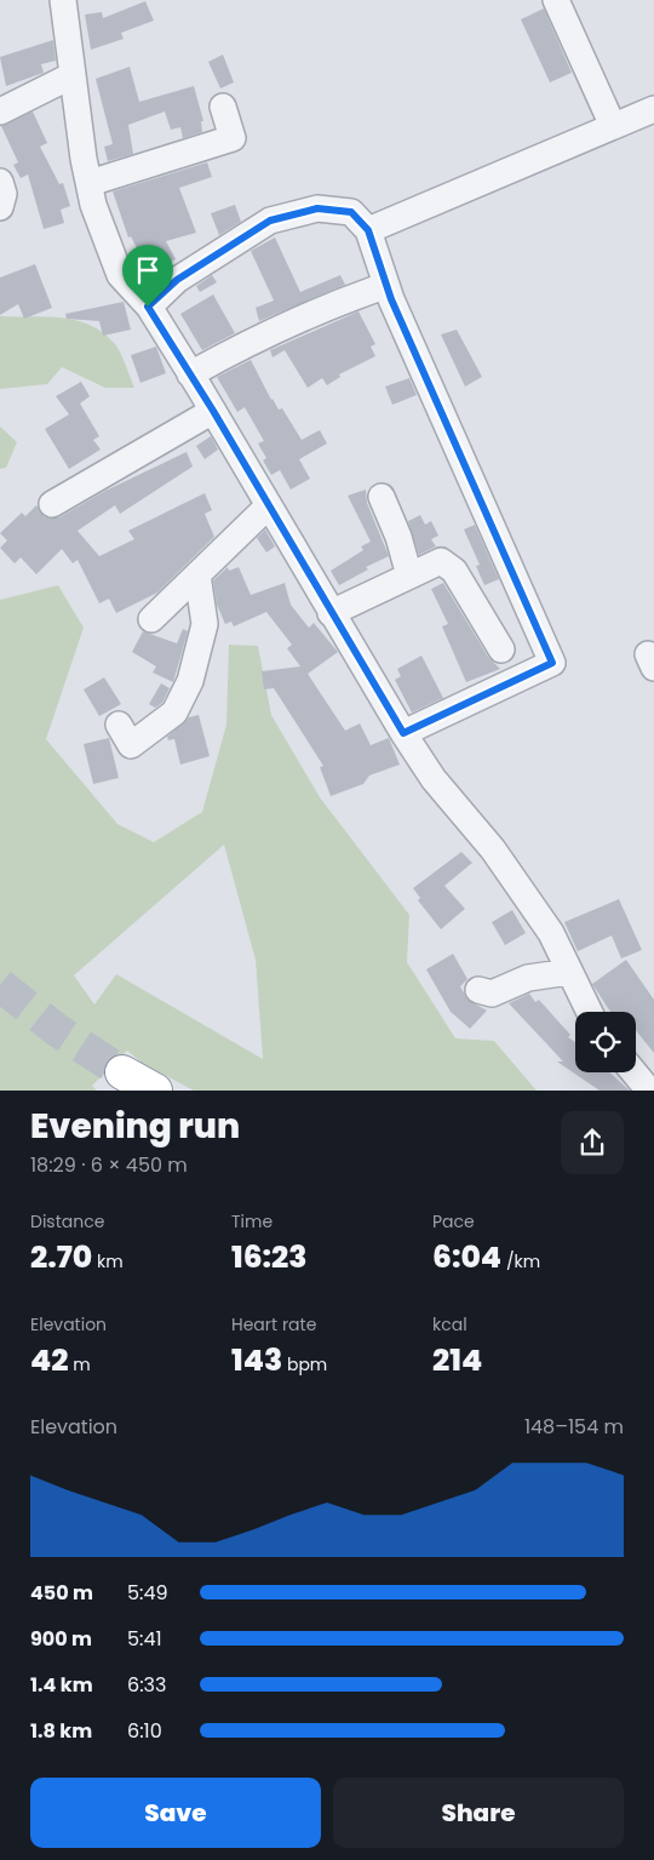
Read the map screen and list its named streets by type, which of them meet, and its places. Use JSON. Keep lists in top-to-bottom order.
{
  "page": {
    "heading": ["Evening run", "18:29 · 6 × 450 m"],
    "stats": [
      ["Distance", "2.70 km"],
      ["Time", "16:23"],
      ["Pace", "6:04 /km"],
      ["Elevation", "42 m"],
      ["Heart rate", "143 bpm"],
      ["kcal", "214"]
    ],
    "chart": ["Elevation", "148–154 m"],
    "list": [
      {
        "name": "450 m",
        "note": "5:49"
      },
      {
        "name": "900 m",
        "note": "5:41"
      },
      {
        "name": "1.4 km",
        "note": "6:33"
      },
      {
        "name": "1.8 km",
        "note": "6:10"
      }
    ],
    "buttons": ["Save", "Share"]
  }
}
